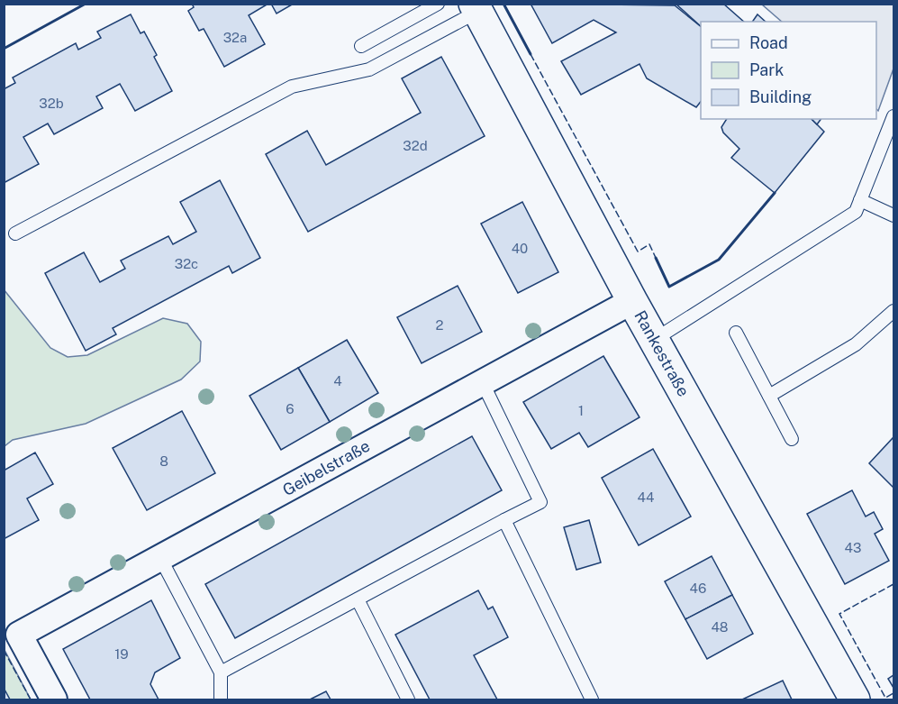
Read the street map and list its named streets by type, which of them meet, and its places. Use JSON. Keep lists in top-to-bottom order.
{
  "streets": {
    "street": ["Rankestraße", "Geibelstraße"]
  },
  "crossings": [
    ["Rankestraße", "Geibelstraße"]
  ],
  "house_numbers": [
    "32a",
    "32b",
    "32d",
    "40",
    "32c",
    "2",
    "4",
    "6",
    "1",
    "8",
    "44",
    "43",
    "46",
    "48",
    "19"
  ],
  "legend": ["Road", "Park", "Building"]
}
